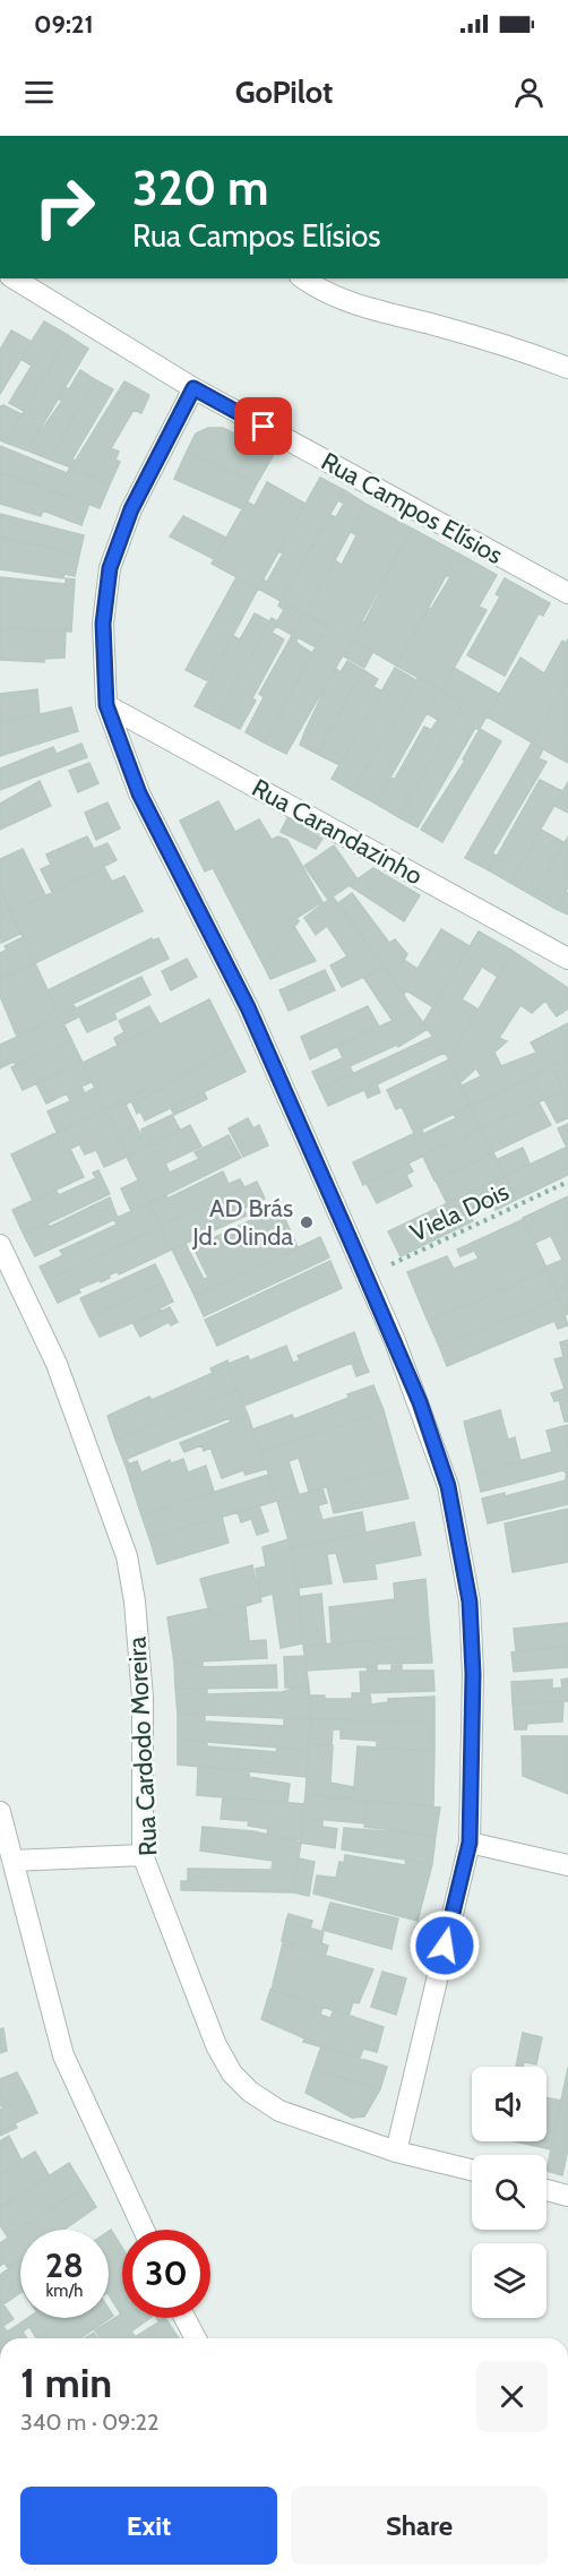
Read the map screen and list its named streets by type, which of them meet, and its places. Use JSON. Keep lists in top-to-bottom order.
{
  "streets": {
    "street": ["Rua Campos Elísios", "Rua Carandazinho", "Rua Cardodo Moreira"],
    "path": ["Viela Dois"]
  },
  "places": ["AD Brás Jd. Olinda"],
  "page": {
    "status": "09:21",
    "header": "GoPilot",
    "turn": ["320 m", "Rua Campos Elísios"],
    "speed": "28 km/h",
    "limit": "30",
    "heading": ["1 min", "340 m · 09:22"],
    "buttons": ["Exit", "Share"]
  }
}
